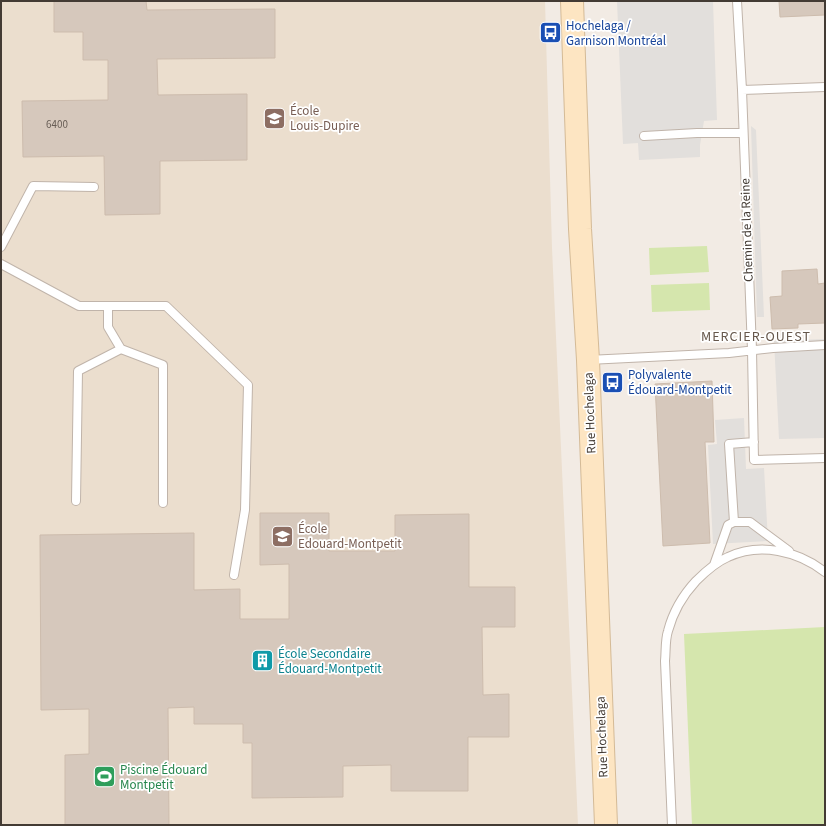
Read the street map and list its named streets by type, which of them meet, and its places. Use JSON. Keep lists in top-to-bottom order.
{
  "streets": {
    "main road": ["Rue Hochelaga"],
    "lane": ["Chemin de la Reine"]
  },
  "districts": ["MERCIER-OUEST"],
  "places": {
    "bus stop": ["Hochelaga / Garnison Montréal", "Polyvalente Édouard-Montpetit"],
    "school or university": ["École Louis-Dupire", "École Edouard-Montpetit"],
    "building": ["École Secondaire Édouard-Montpetit"],
    "sports": ["Piscine Édouard Montpetit"]
  },
  "house_numbers": ["6400"]
}
